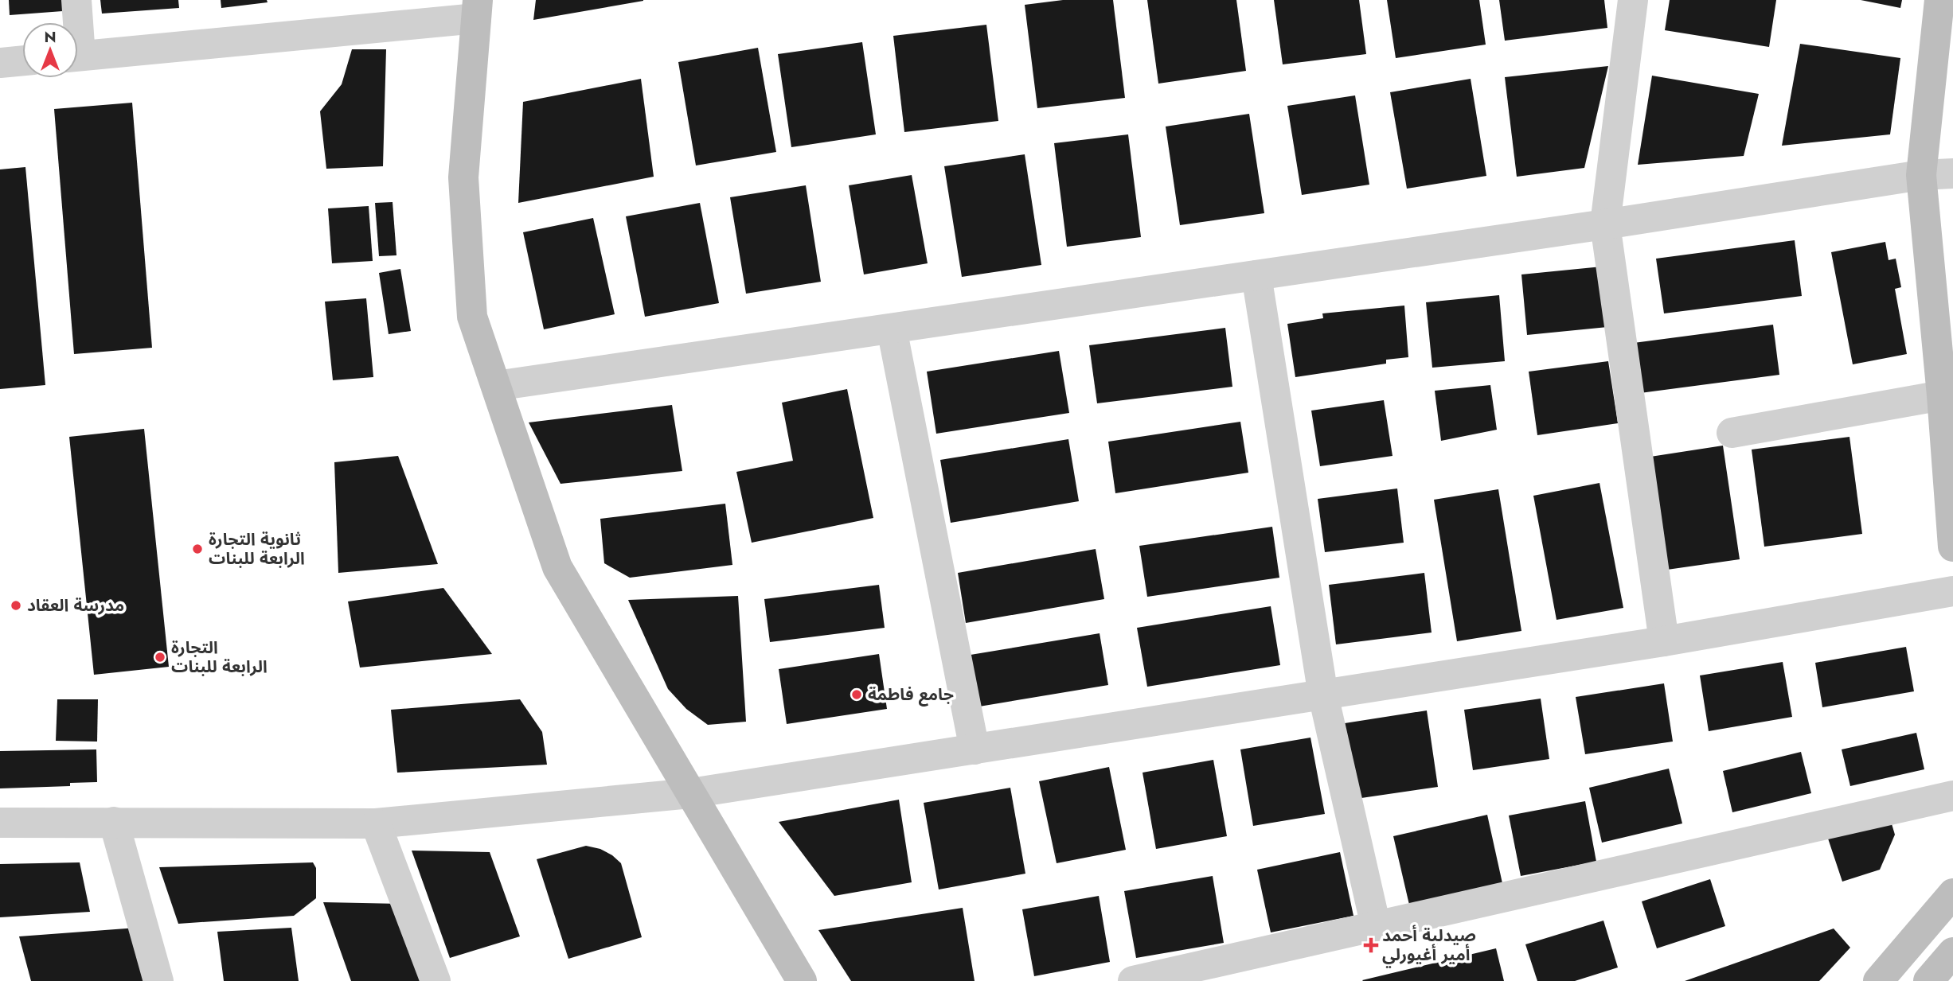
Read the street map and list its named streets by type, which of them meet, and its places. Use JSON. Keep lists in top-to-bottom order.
{
  "places": {
    "other": [
      "ثانوية التجارة الرابعة للبنات",
      "مدرسة العقاد",
      "التجارة الرابعة للبنات",
      "جامع فاطمة"
    ],
    "health": ["صيدلية أحمد أمير أغيورلي"]
  },
  "north": "top"
}
